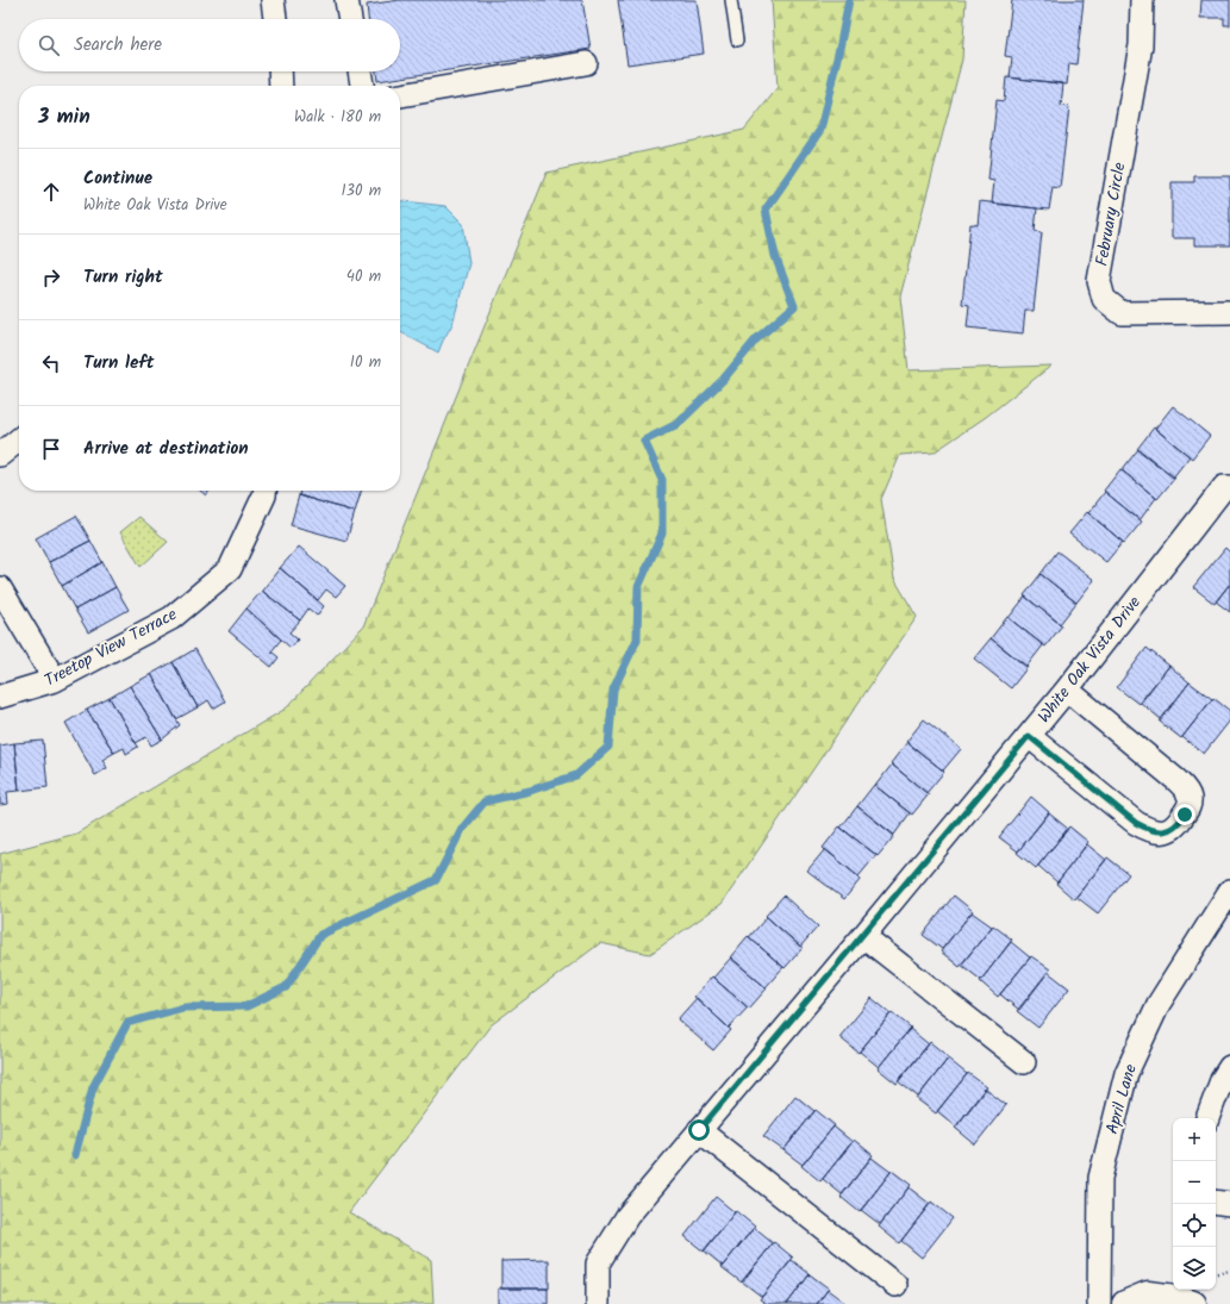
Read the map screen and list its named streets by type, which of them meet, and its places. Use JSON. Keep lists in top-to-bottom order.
{
  "streets": {
    "street": [
      "February Circle",
      "Treetop View Terrace",
      "White Oak Vista Drive",
      "April Lane"
    ]
  },
  "page": {
    "search": "Search here",
    "heading": ["3 min", "Walk · 180 m"],
    "list": [
      ["Continue", "White Oak Vista Drive", "130 m"],
      ["Turn right", "40 m"],
      ["Turn left", "10 m"],
      "Arrive at destination"
    ],
    "map_buttons": ["+", "−"]
  }
}
